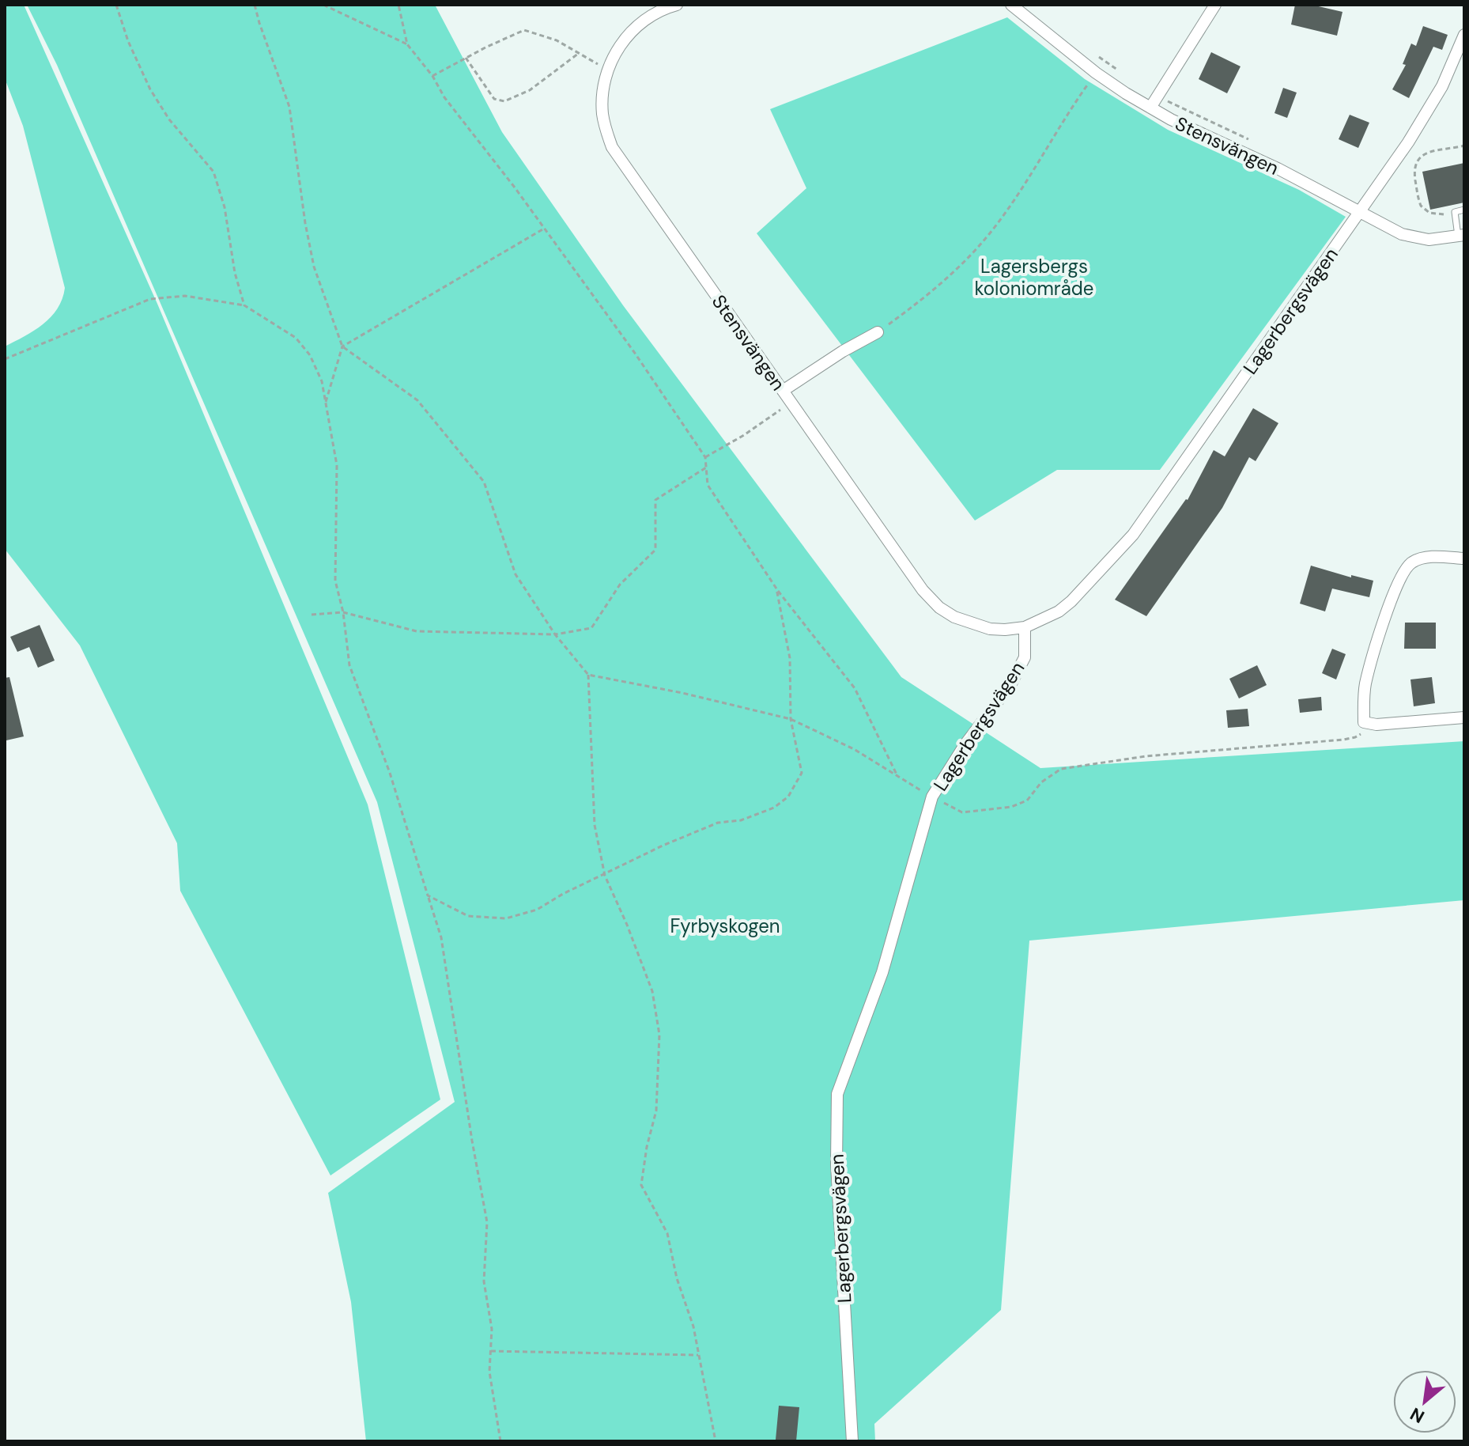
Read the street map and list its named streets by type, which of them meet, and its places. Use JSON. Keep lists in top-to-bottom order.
{
  "streets": {
    "street": ["Stensvängen", "Lagerbergsvägen"]
  },
  "crossings": [
    ["Stensvängen", "Lagerbergsvägen"]
  ],
  "parks": ["Lagersbergs koloniområde", "Fyrbyskogen"],
  "north": "bottom left"
}
